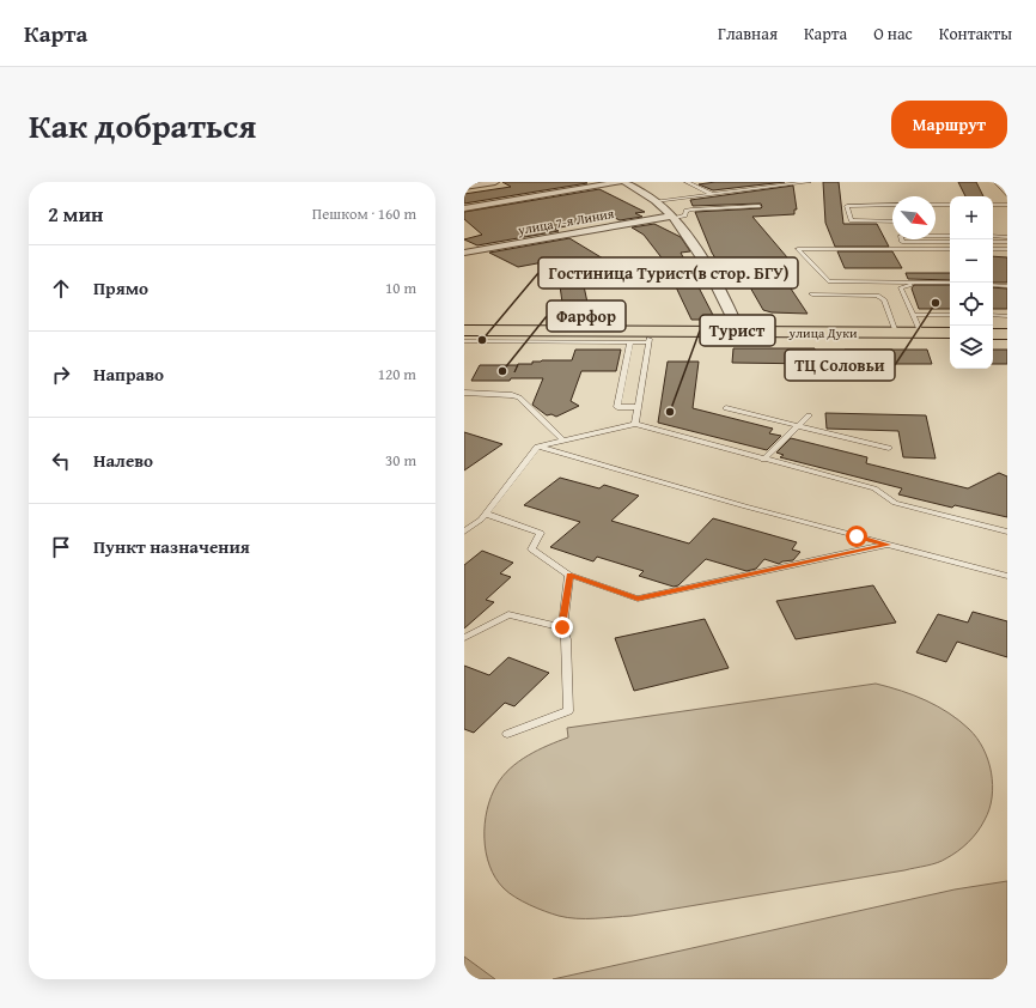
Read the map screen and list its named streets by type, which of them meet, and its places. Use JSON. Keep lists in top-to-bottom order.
{
  "streets": {
    "main road": ["улица Дуки"],
    "street": ["улица 7-я Линия"]
  },
  "places": [
    "ТЦ Соловьи",
    "Гостиница Турист(в стор. БГУ)",
    "Фарфор",
    "Турист"
  ],
  "north": "bottom right",
  "page": {
    "header": "Карта",
    "nav": [
      "Главная",
      "Карта",
      "О нас",
      "Контакты"
    ],
    "title": "Как добраться",
    "buttons": "Маршрут",
    "heading": ["2 мин", "Пешком · 160 m"],
    "map_buttons": ["+", "−"],
    "list": [
      ["Прямо", "10 m"],
      ["Направо", "120 m"],
      ["Налево", "30 m"],
      "Пункт назначения"
    ]
  }
}
